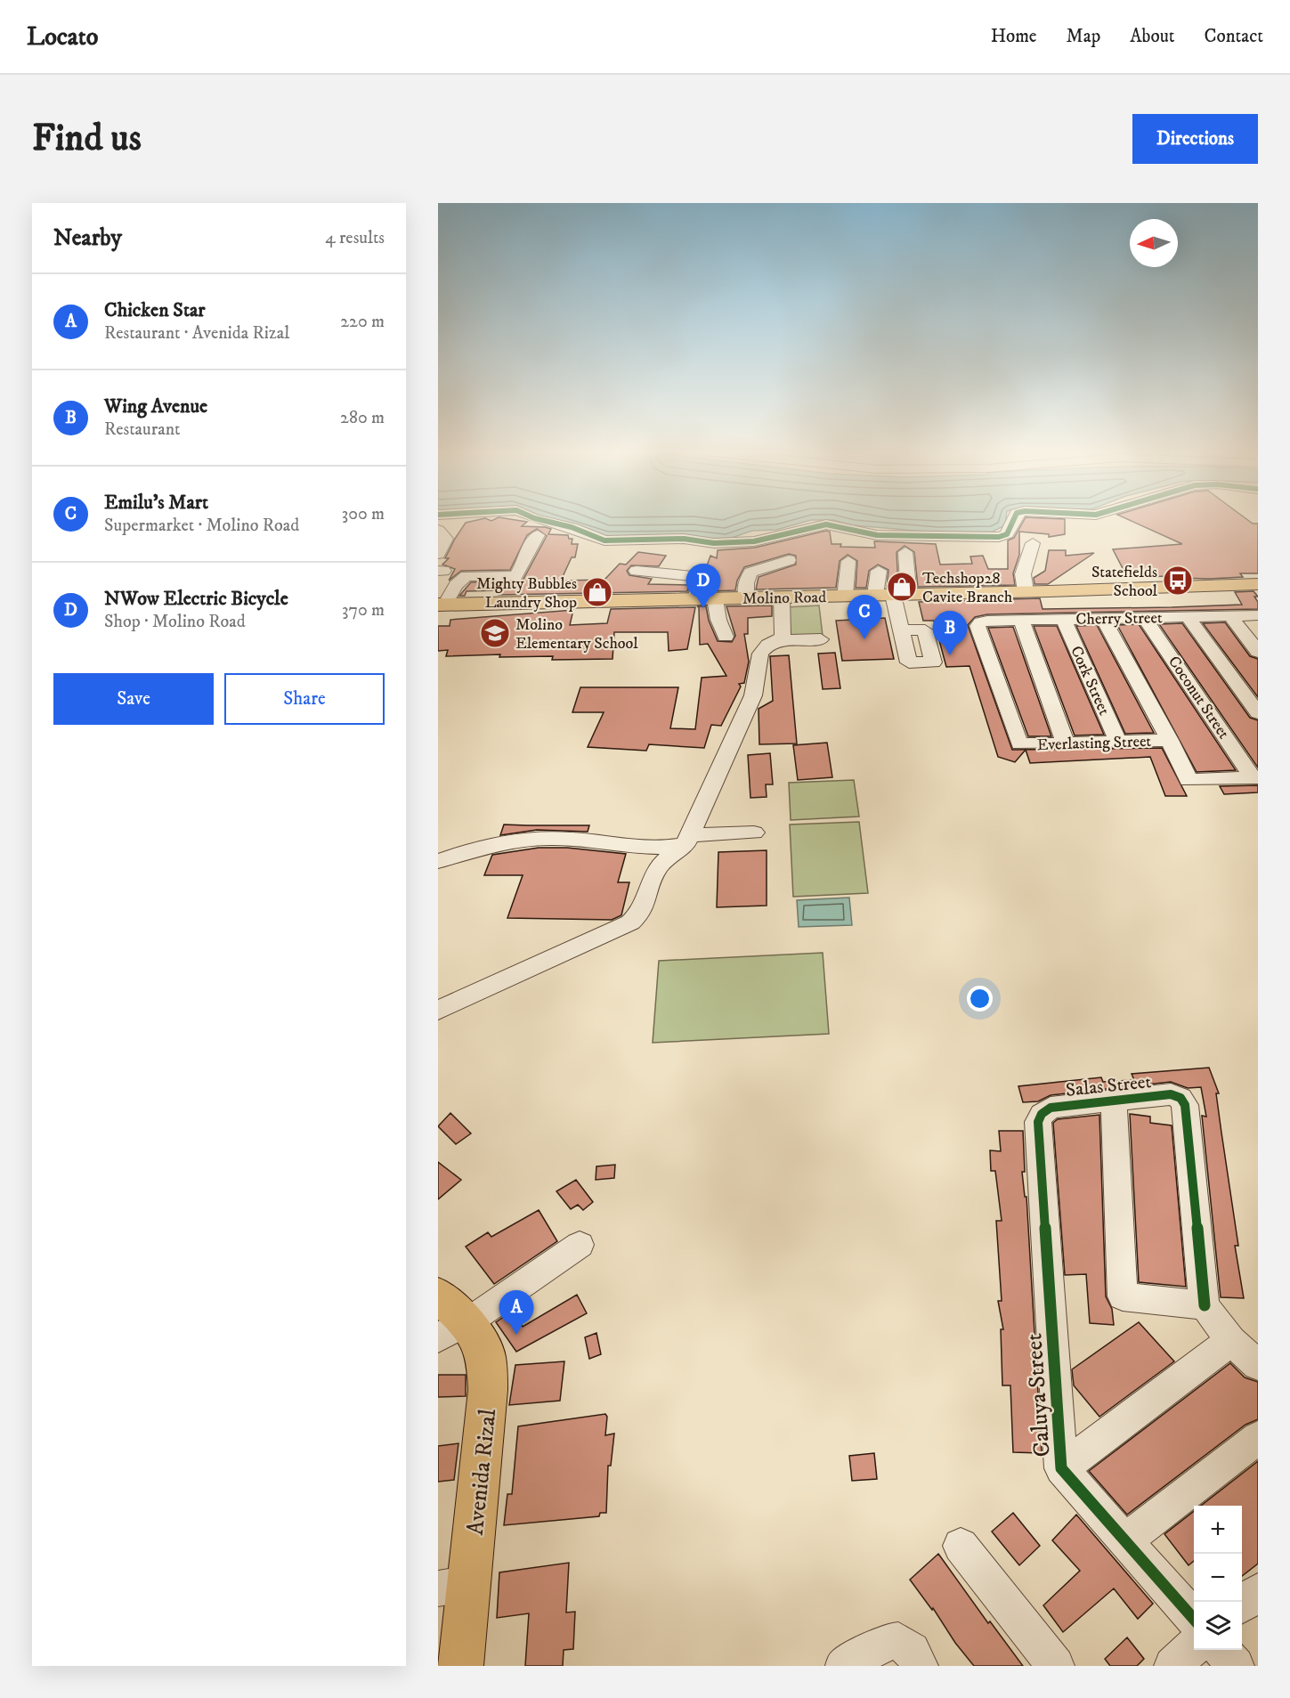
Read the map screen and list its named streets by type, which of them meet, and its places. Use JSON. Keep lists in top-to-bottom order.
{
  "streets": {
    "main road": ["Molino Road", "Avenida Rizal"],
    "street": [
      "Cherry Street",
      "Cork Street",
      "Coconut Street",
      "Everlasting Street",
      "Salas Street",
      "Caluya Street"
    ]
  },
  "crossings": [
    ["Cherry Street", "Cork Street"],
    ["Cherry Street", "Coconut Street"],
    ["Cherry Street", "Everlasting Street"],
    ["Cork Street", "Everlasting Street"],
    ["Salas Street", "Caluya Street"]
  ],
  "places": {
    "bus stop": ["Statefields School"],
    "shop": ["Techshop28 Cavite Branch", "Mighty Bubbles Laundry Shop"],
    "school or university": ["Molino Elementary School"]
  },
  "north": "left",
  "page": {
    "header": "Locato",
    "nav": [
      "Home",
      "Map",
      "About",
      "Contact"
    ],
    "buttons": [
      "Directions",
      ["Save", "Share"]
    ],
    "title": "Find us",
    "heading": ["Nearby", "4 results"],
    "list": [
      {
        "mark": "A",
        "name": "Chicken Star",
        "note": "Restaurant · Avenida Rizal",
        "value": "220 m"
      },
      {
        "mark": "B",
        "name": "Wing Avenue",
        "note": "Restaurant",
        "value": "280 m"
      },
      {
        "mark": "C",
        "name": "Emilu's Mart",
        "note": "Supermarket · Molino Road",
        "value": "300 m"
      },
      {
        "mark": "D",
        "name": "NWow Electric Bicycle",
        "note": "Shop · Molino Road",
        "value": "370 m"
      }
    ],
    "pins": [
      "D",
      "C",
      "B",
      "A"
    ],
    "map_buttons": ["+", "−"]
  }
}
